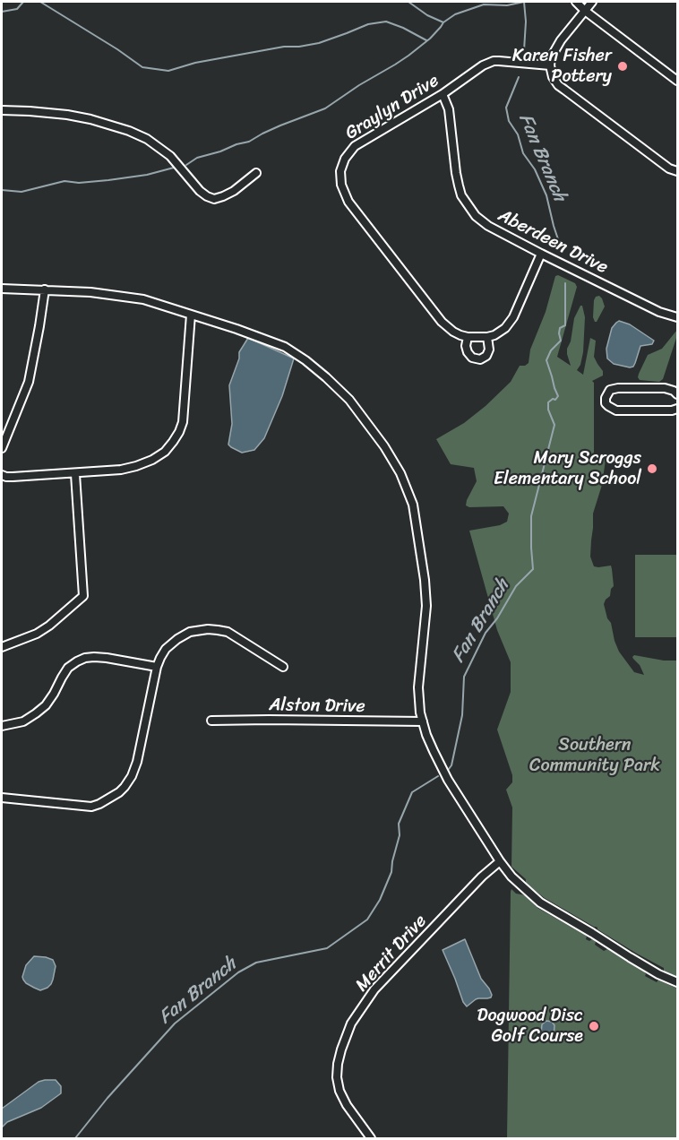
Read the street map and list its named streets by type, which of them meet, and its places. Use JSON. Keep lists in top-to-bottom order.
{
  "streets": {
    "street": [
      "Graylyn Drive",
      "Aberdeen Drive",
      "Alston Drive",
      "Merrit Drive"
    ]
  },
  "crossings": [
    ["Graylyn Drive", "Aberdeen Drive"]
  ],
  "water": ["Fan Branch"],
  "parks": ["Southern Community Park"],
  "places": ["Karen Fisher Pottery", "Mary Scroggs Elementary School", "Dogwood Disc Golf Course"]
}
